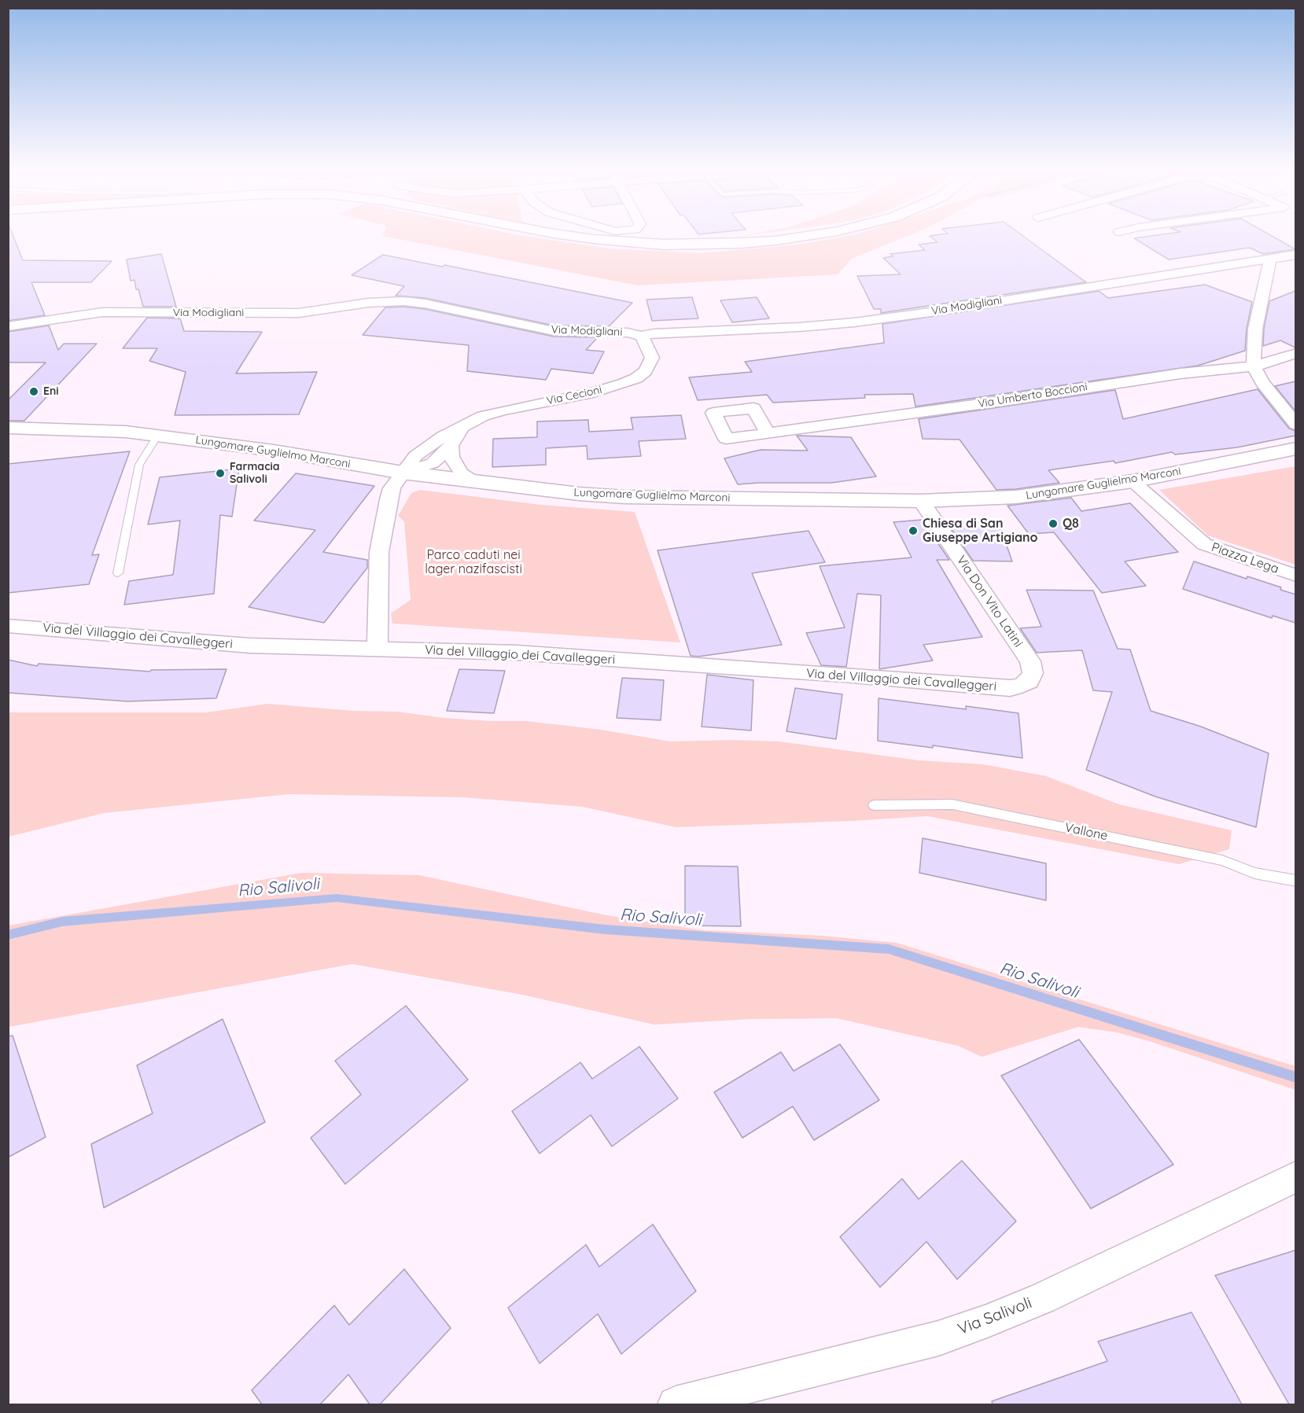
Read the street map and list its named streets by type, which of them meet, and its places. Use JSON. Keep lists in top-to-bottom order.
{
  "streets": {
    "street": [
      "Via Modigliani",
      "Via Cecioni",
      "Via Umberto Boccioni",
      "Lungomare Guglielmo Marconi",
      "Piazza Lega",
      "Via Don Vito Latini",
      "Via del Villaggio dei Cavalleggeri",
      "Via Salivoli"
    ],
    "lane": ["Vallone"]
  },
  "crossings": [
    ["Via Modigliani", "Via Cecioni"],
    ["Via Cecioni", "Lungomare Guglielmo Marconi"],
    ["Via Cecioni", "Via del Villaggio dei Cavalleggeri"],
    ["Lungomare Guglielmo Marconi", "Piazza Lega"],
    ["Lungomare Guglielmo Marconi", "Via Don Vito Latini"],
    ["Via Don Vito Latini", "Via del Villaggio dei Cavalleggeri"]
  ],
  "water": ["Rio Salivoli"],
  "parks": ["Parco caduti nei lager nazifascisti"],
  "places": [
    "Eni",
    "Farmacia Salivoli",
    "Q8",
    "Chiesa di San Giuseppe Artigiano"
  ]
}
